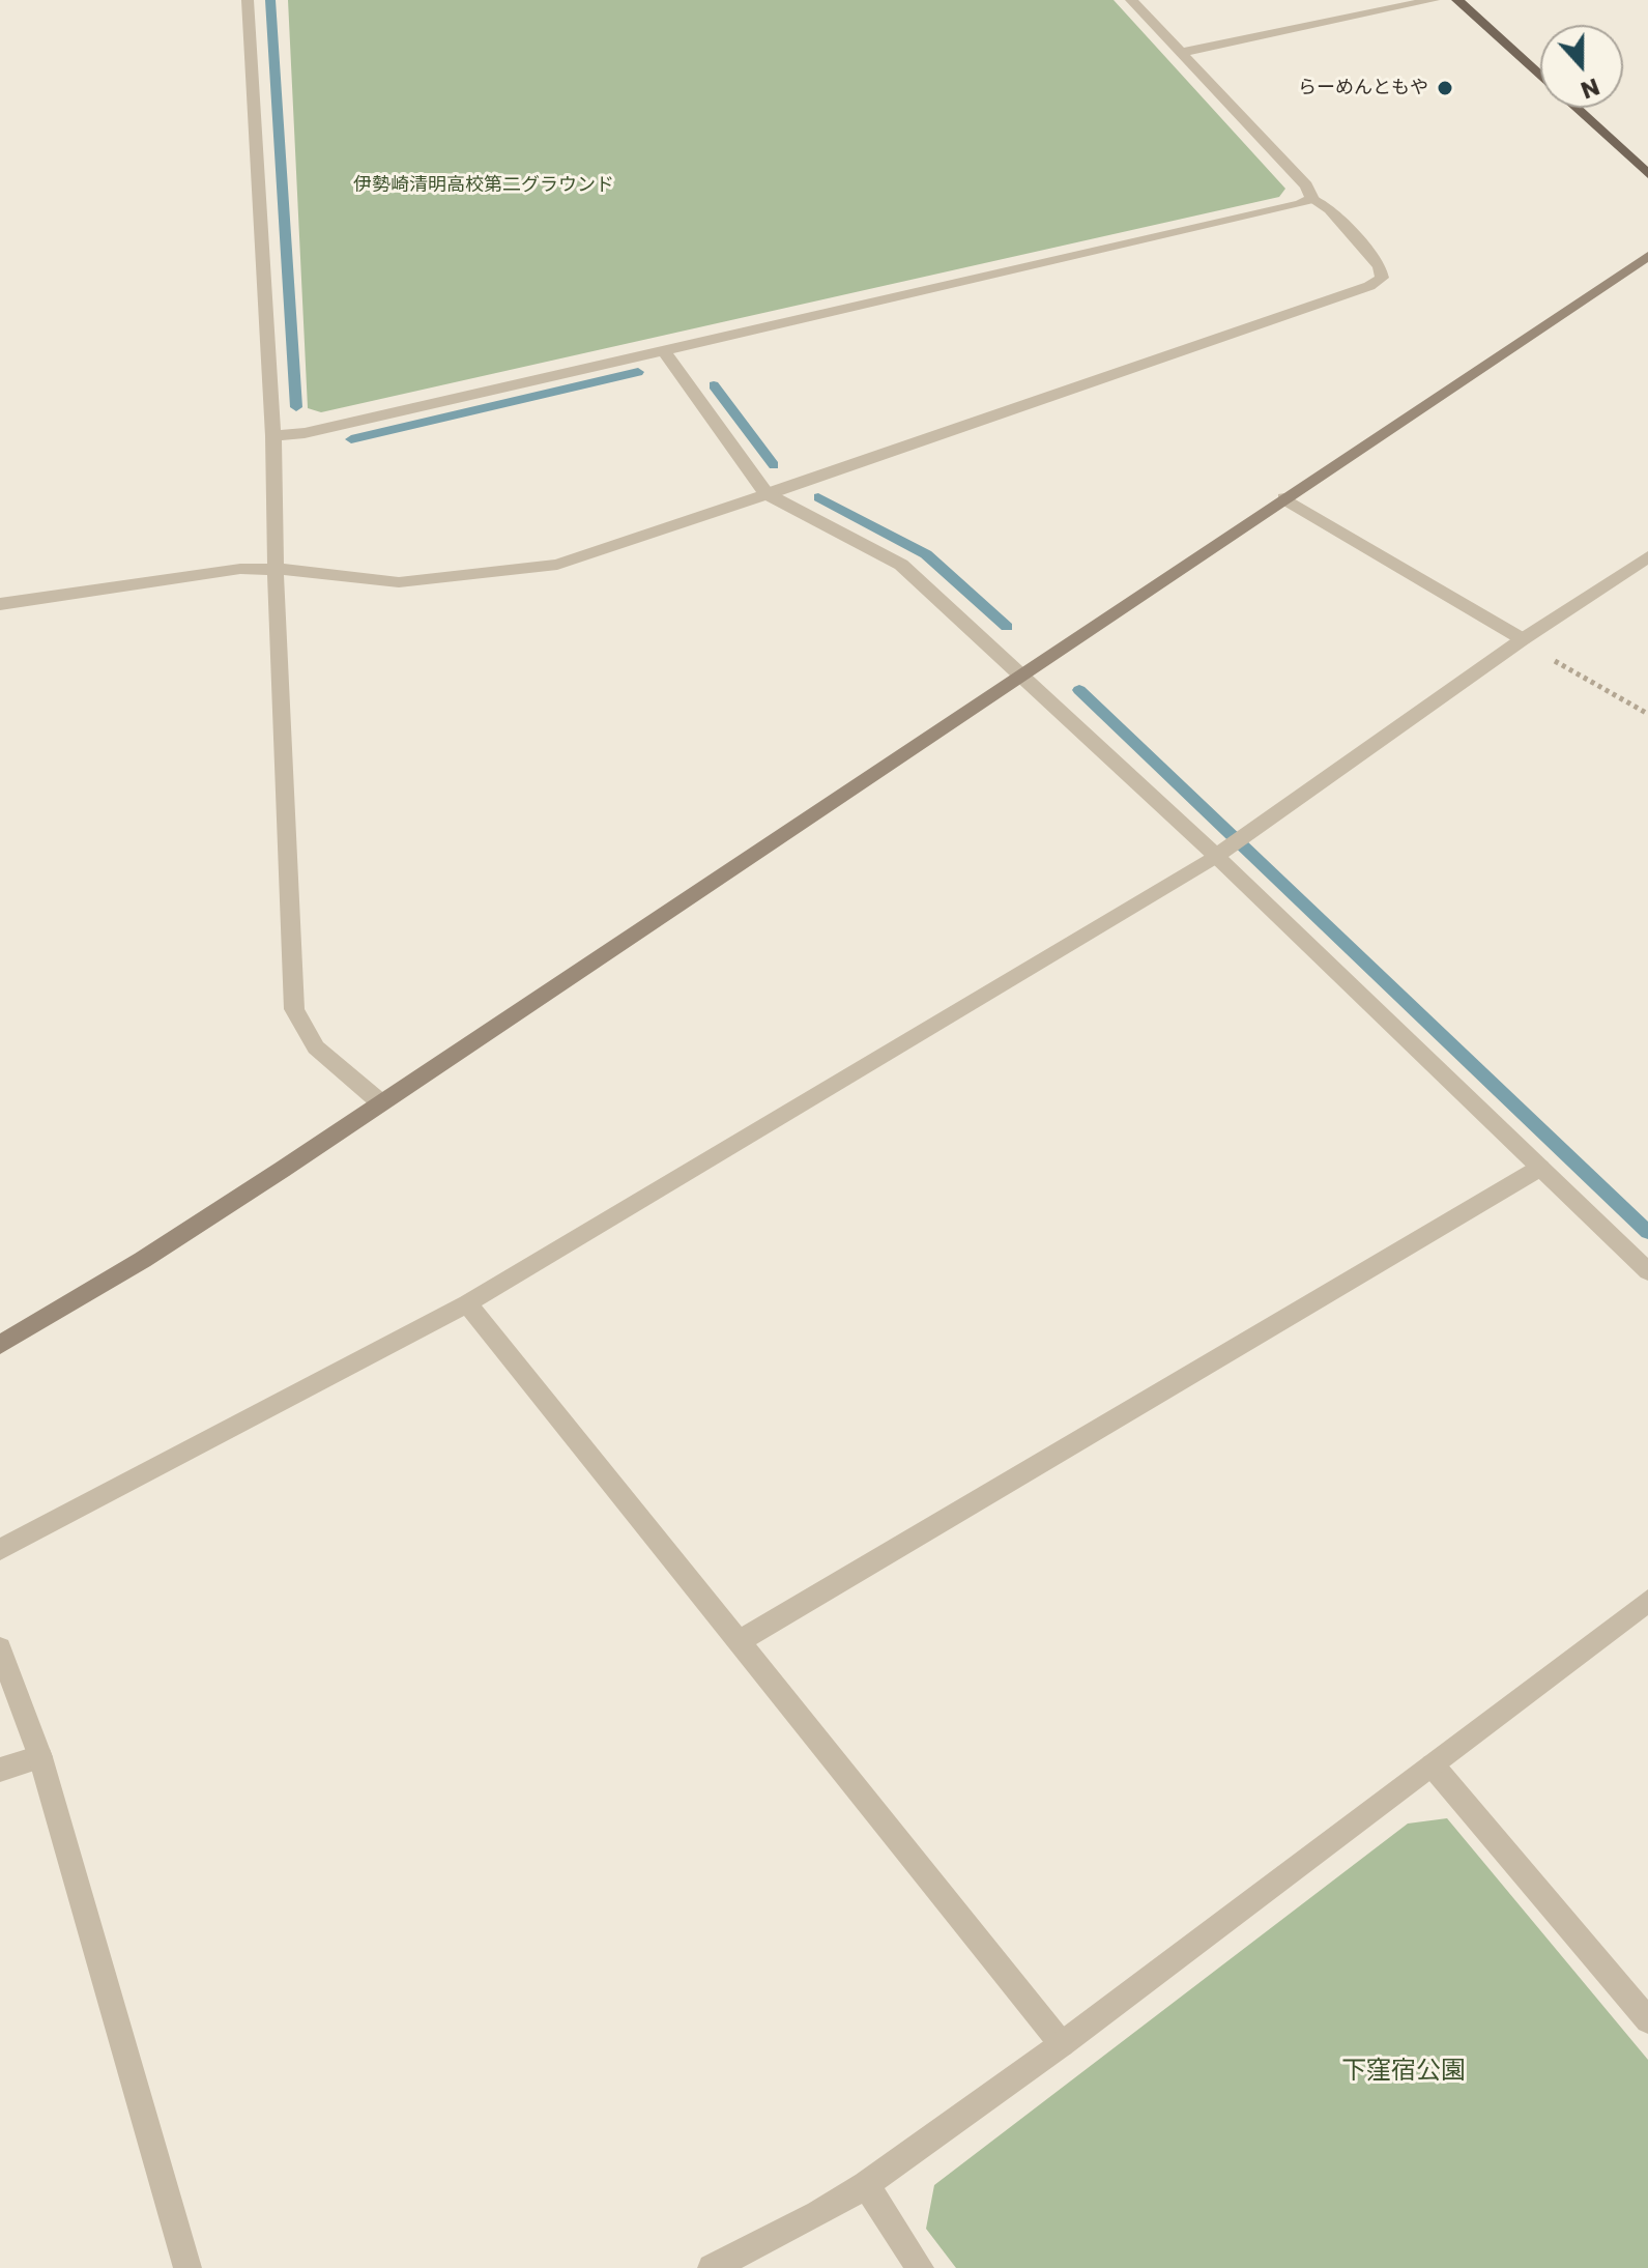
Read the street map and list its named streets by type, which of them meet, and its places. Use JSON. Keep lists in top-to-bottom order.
{
  "parks": ["伊勢崎清明高校第二グラウンド", "下窪宿公園"],
  "places": ["らーめんともや"],
  "north": "bottom"
}
